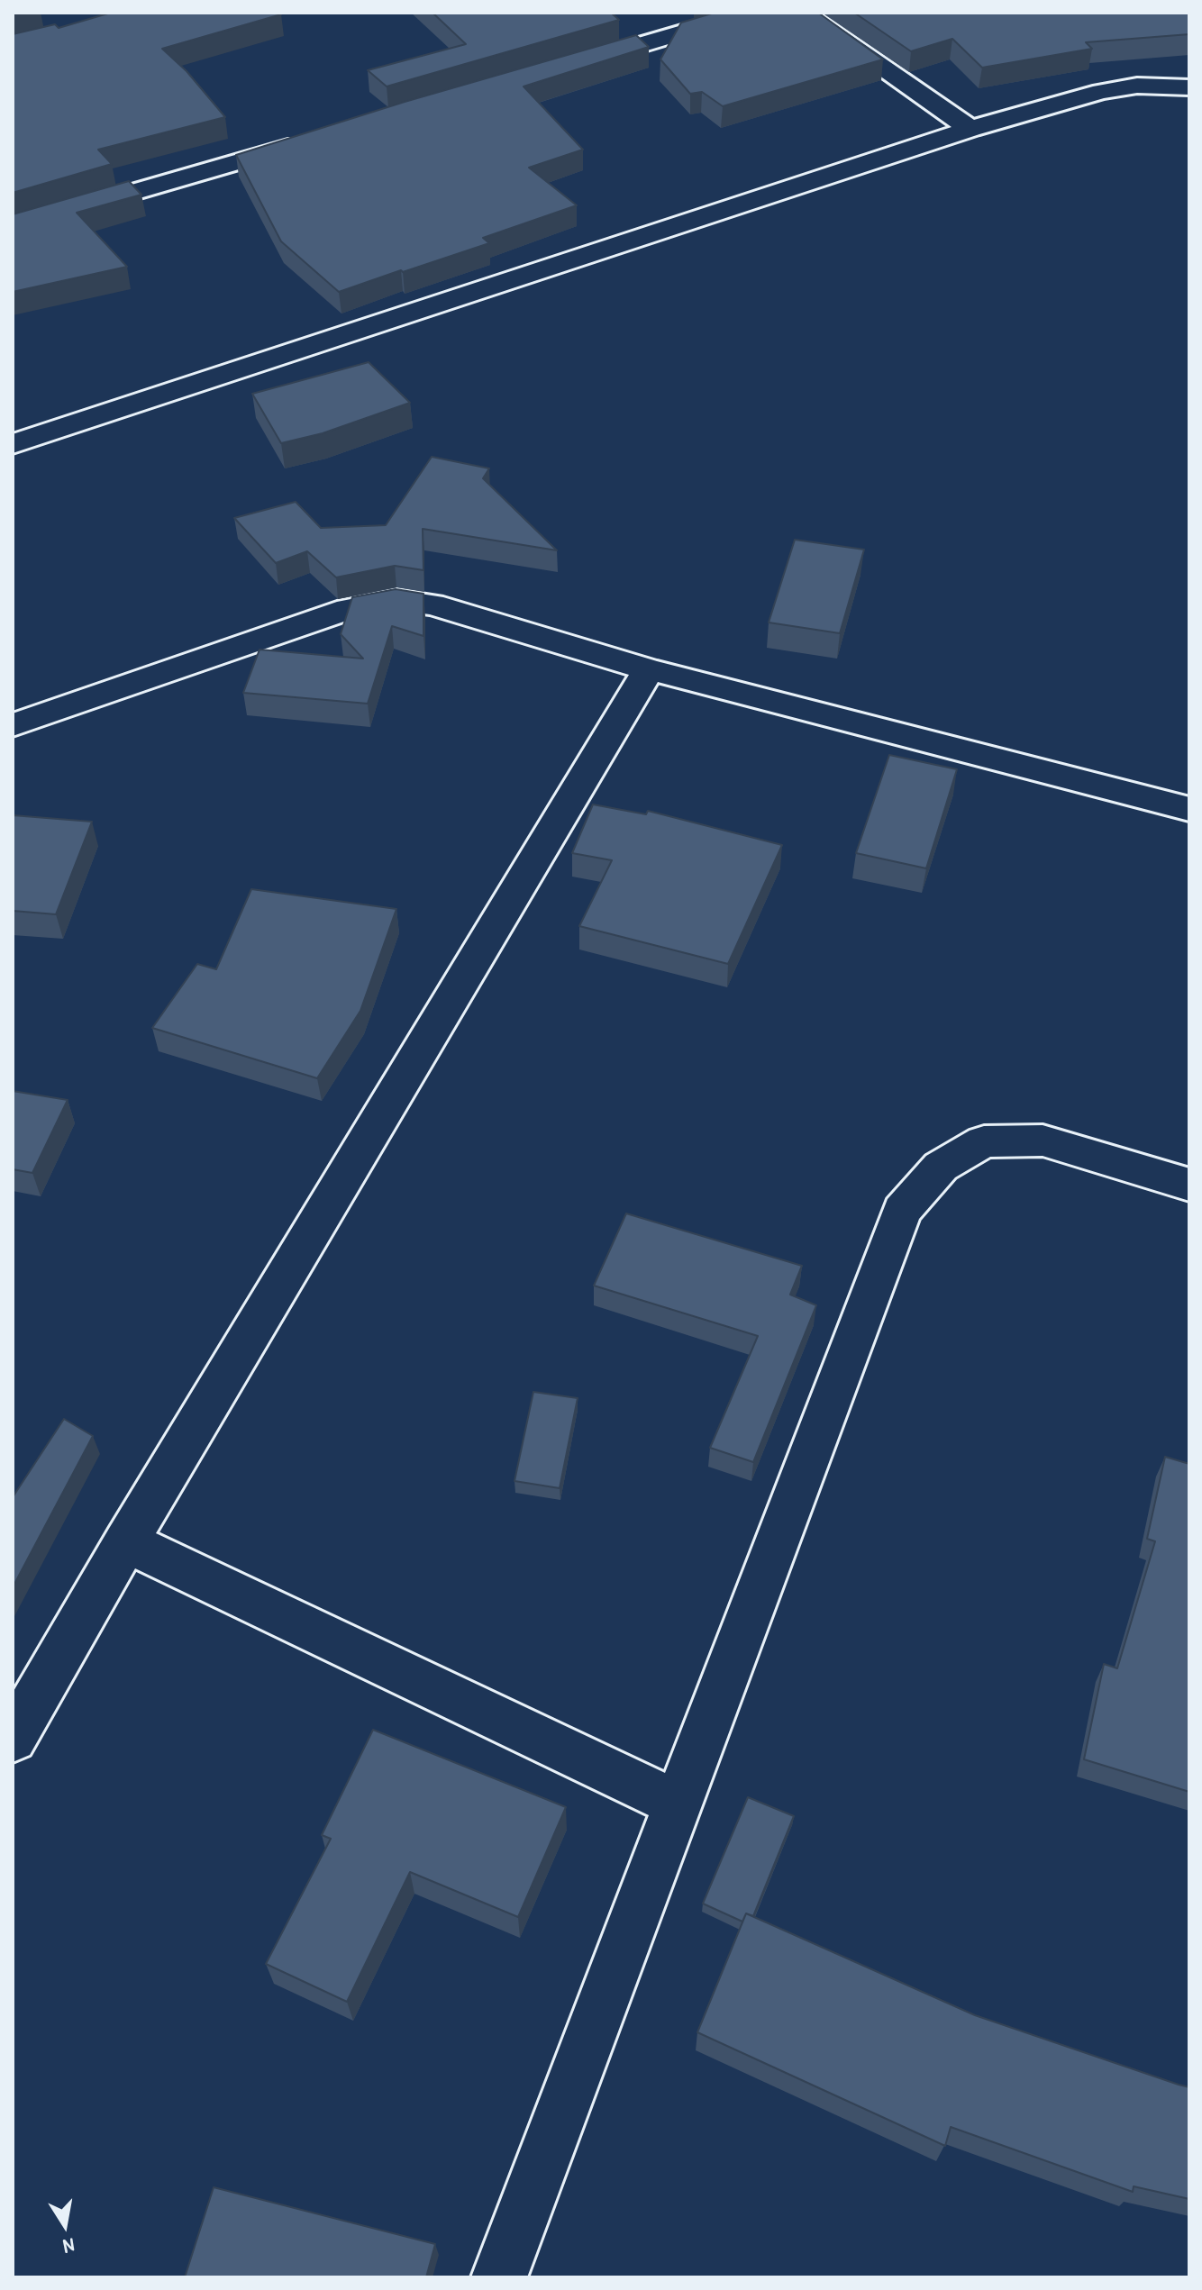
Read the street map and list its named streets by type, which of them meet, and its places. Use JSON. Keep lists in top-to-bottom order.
{
  "north": "bottom"
}
